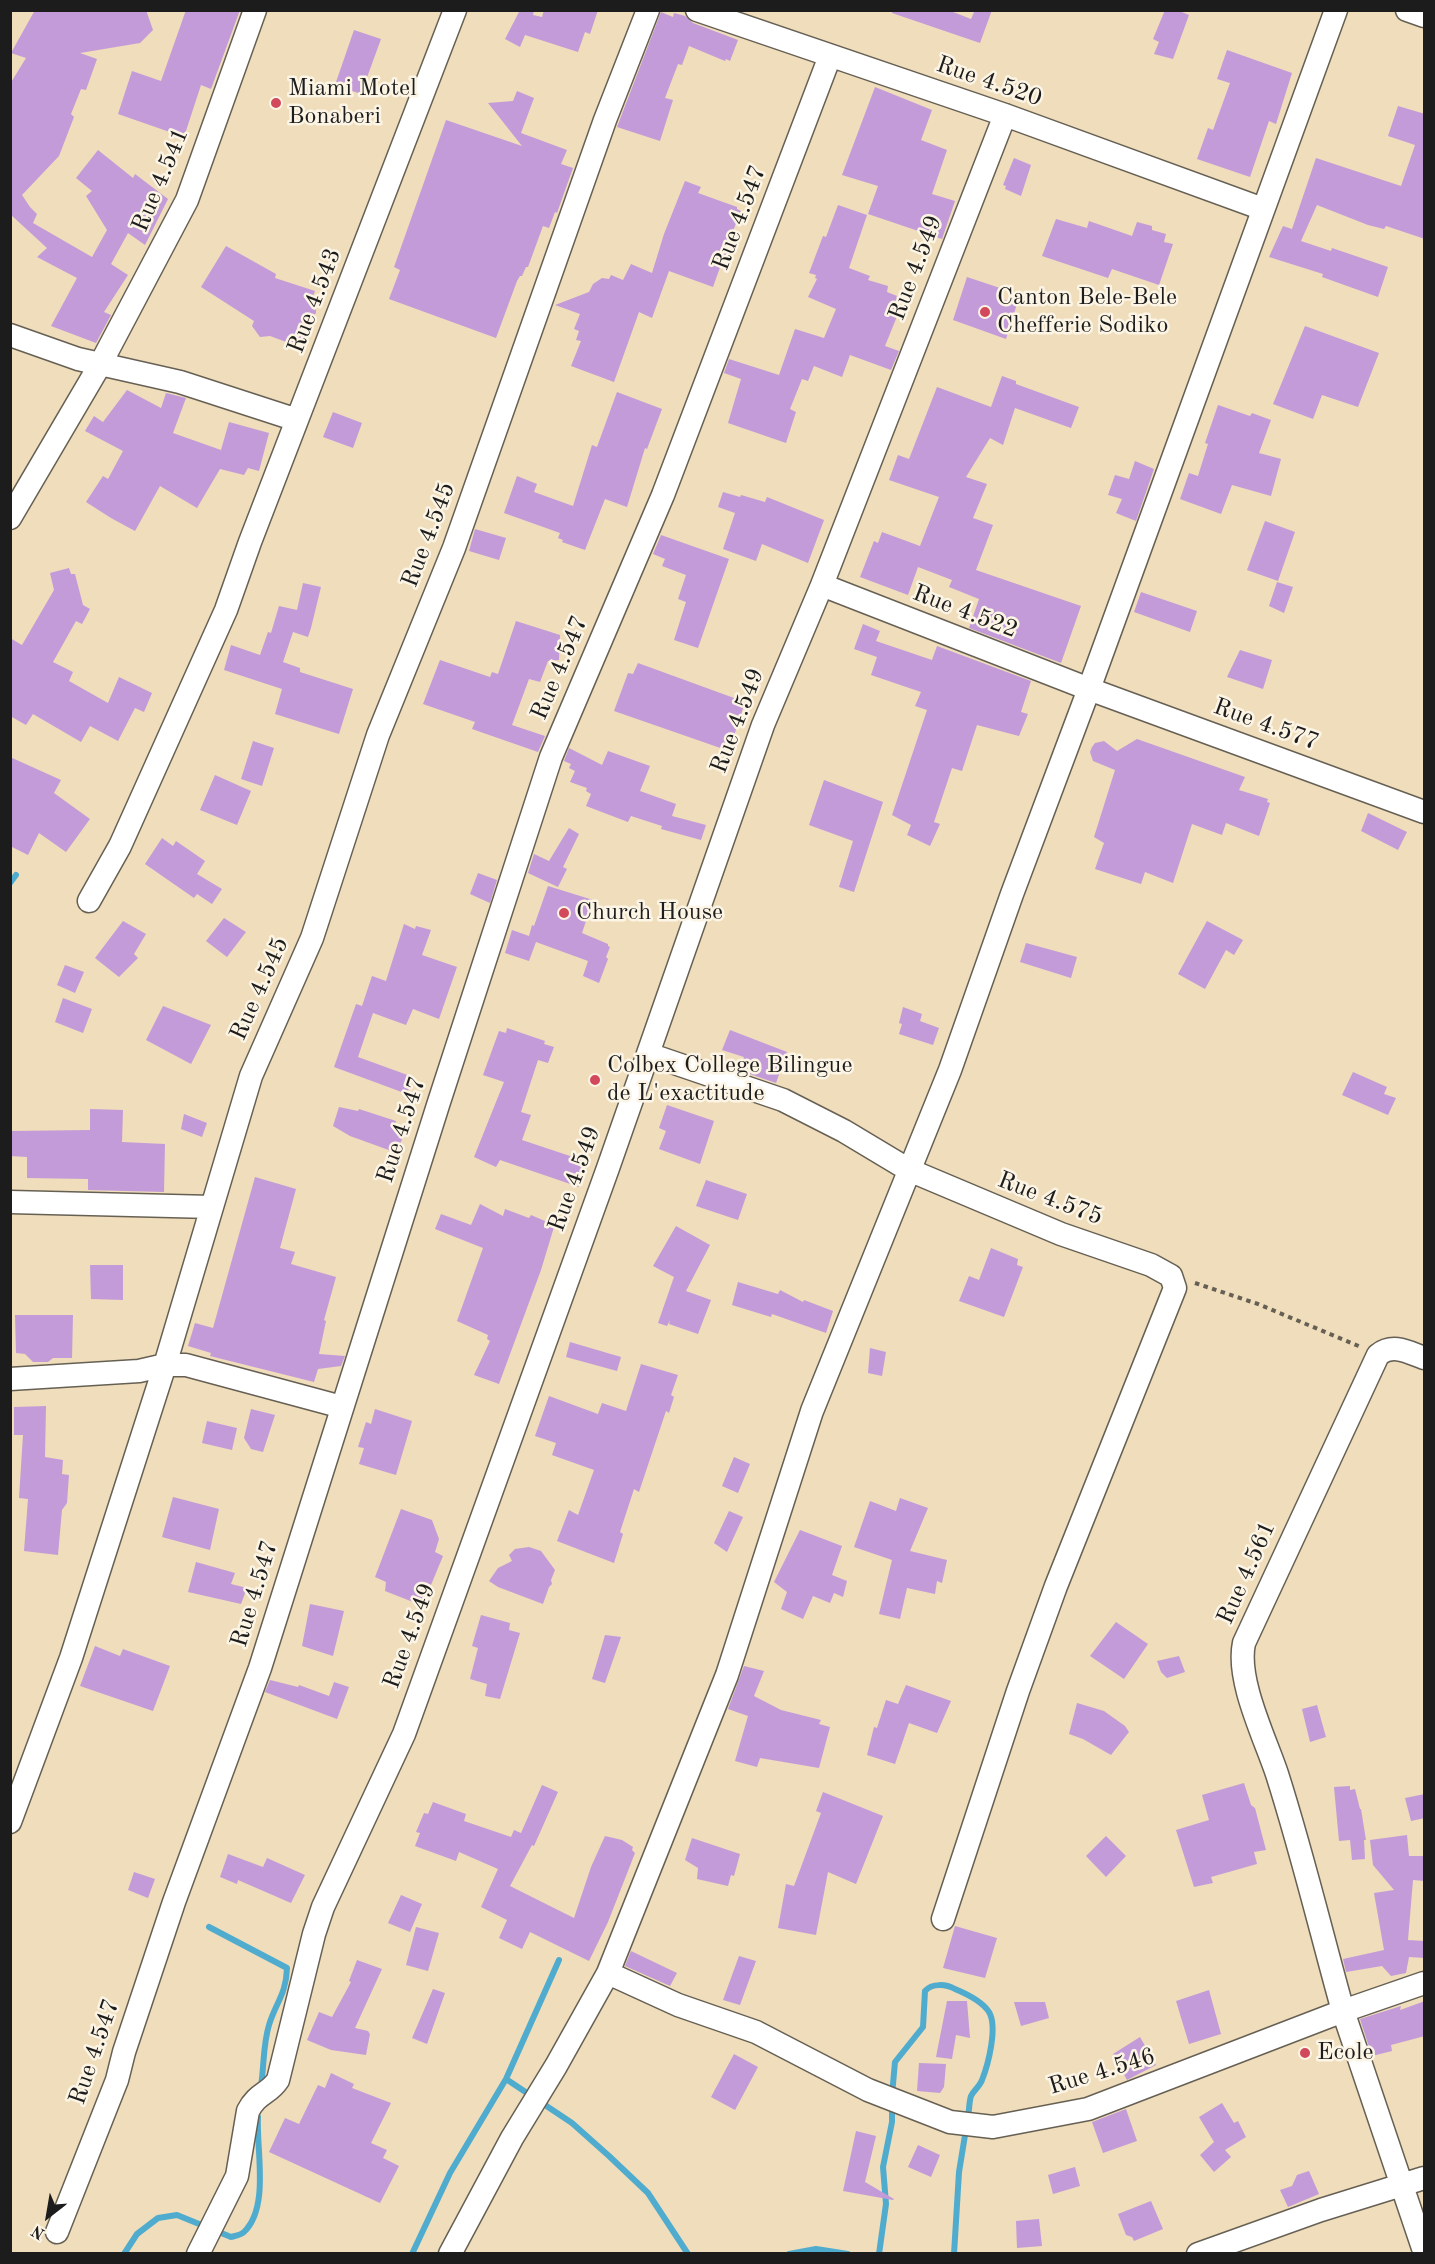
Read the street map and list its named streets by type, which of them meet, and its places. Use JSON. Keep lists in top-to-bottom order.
{
  "streets": {
    "street": [
      "Rue 4.520",
      "Rue 4.541",
      "Rue 4.547",
      "Rue 4.549",
      "Rue 4.543",
      "Rue 4.545",
      "Rue 4.522",
      "Rue 4.577",
      "Rue 4.575",
      "Rue 4.561",
      "Rue 4.546"
    ]
  },
  "crossings": [
    ["Rue 4.520", "Rue 4.547"],
    ["Rue 4.520", "Rue 4.549"],
    ["Rue 4.549", "Rue 4.522"],
    ["Rue 4.549", "Rue 4.575"],
    ["Rue 4.522", "Rue 4.577"],
    ["Rue 4.561", "Rue 4.546"]
  ],
  "places": [
    "Miami Motel Bonaberi",
    "Canton Bele-Bele Chefferie Sodiko",
    "Church House",
    "Colbex College Bilingue de L'exactitude",
    "Ecole"
  ],
  "north": "bottom left"
}
